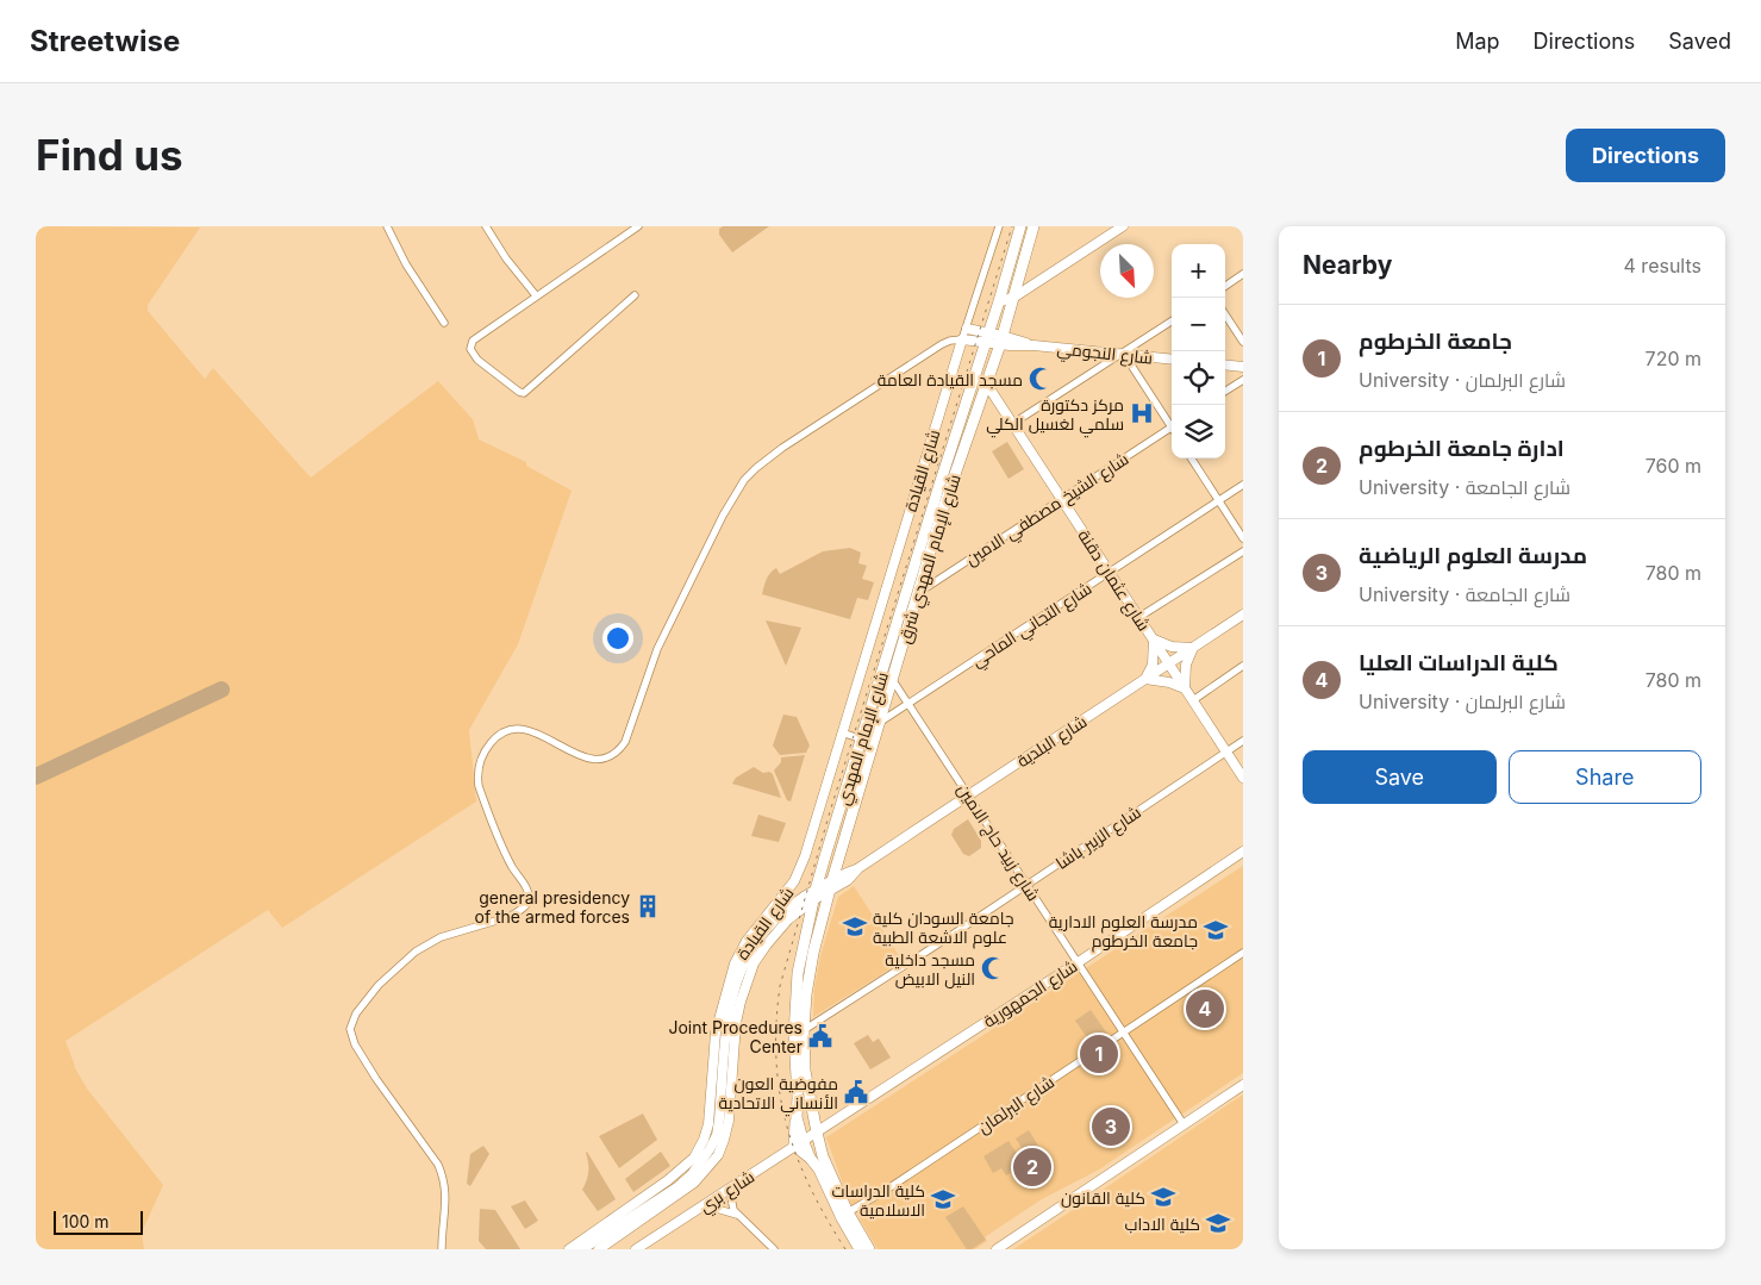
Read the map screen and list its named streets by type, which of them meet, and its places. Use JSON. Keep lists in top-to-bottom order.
{
  "streets": {
    "main road": ["شارع الإمام المهدي شرق", "شارع الإمام المهدي"],
    "street": [
      "شارع النجومي",
      "شارع القيادة",
      "شارع الشيخ مصطفي الامين",
      "شارع عثمان دقنة",
      "شارع التجاني الماحي",
      "شارع البلدية",
      "شارع الزبير باشا",
      "شارع زبيد حاج الامين",
      "شارع الجمهورية",
      "شارع البرلمان",
      "شارع بري"
    ]
  },
  "crossings": [
    ["شارع النجومي", "شارع الإمام المهدي شرق"],
    ["شارع النجومي", "شارع الإمام المهدي"],
    ["شارع القيادة", "شارع الإمام المهدي شرق"],
    ["شارع القيادة", "شارع الإمام المهدي"],
    ["شارع القيادة", "شارع البلدية"],
    ["شارع الشيخ مصطفي الامين", "شارع الإمام المهدي شرق"],
    ["شارع الشيخ مصطفي الامين", "شارع عثمان دقنة"],
    ["شارع الإمام المهدي شرق", "شارع عثمان دقنة"],
    ["شارع الإمام المهدي شرق", "شارع التجاني الماحي"],
    ["شارع الإمام المهدي شرق", "شارع الإمام المهدي"],
    ["شارع الإمام المهدي شرق", "شارع زبيد حاج الامين"],
    ["شارع عثمان دقنة", "شارع التجاني الماحي"],
    ["شارع عثمان دقنة", "شارع البلدية"],
    ["شارع عثمان دقنة", "شارع الزبير باشا"],
    ["شارع التجاني الماحي", "شارع زبيد حاج الامين"],
    ["شارع الإمام المهدي", "شارع بري"],
    ["شارع البلدية", "شارع زبيد حاج الامين"],
    ["شارع الزبير باشا", "شارع زبيد حاج الامين"],
    ["شارع زبيد حاج الامين", "شارع الجمهورية"],
    ["شارع زبيد حاج الامين", "شارع البرلمان"],
    ["شارع الجمهورية", "شارع بري"]
  ],
  "places": {
    "mosque": ["مسجد القيادة العامة", "مسجد داخلية النيل الابيض"],
    "hospital": ["مركز دكتورة سلمي لغسيل الكلي"],
    "building": ["general presidency of the armed forces"],
    "school or university": [
      "جامعة السودان كلية علوم الاشعة الطبية",
      "مدرسة العلوم الادارية جامعة الخرطوم",
      "كلية القانون",
      "كلية الدراسات الاسلامية",
      "كلية الاداب"
    ],
    "public building": ["Joint Procedures Center", "مفوضية العون الأنساني الاتحادية"]
  },
  "scale_bar": "100 m",
  "north": "bottom right",
  "page": {
    "header": "Streetwise",
    "nav": ["Map", "Directions", "Saved"],
    "buttons": [
      "Directions",
      ["Save", "Share"]
    ],
    "title": "Find us",
    "heading": ["Nearby", "4 results"],
    "map_buttons": ["+", "−"],
    "list": [
      {
        "mark": "1",
        "name": "جامعة الخرطوم",
        "note": "University · شارع البرلمان",
        "value": "720 m"
      },
      {
        "mark": "2",
        "name": "ادارة جامعة الخرطوم",
        "note": "University · شارع الجامعة",
        "value": "760 m"
      },
      {
        "mark": "3",
        "name": "مدرسة العلوم الرياضية",
        "note": "University · شارع الجامعة",
        "value": "780 m"
      },
      {
        "mark": "4",
        "name": "كلية الدراسات العليا",
        "note": "University · شارع البرلمان",
        "value": "780 m"
      }
    ],
    "pins": [
      "4",
      "1",
      "3",
      "2"
    ],
    "scale": "100 m"
  }
}
